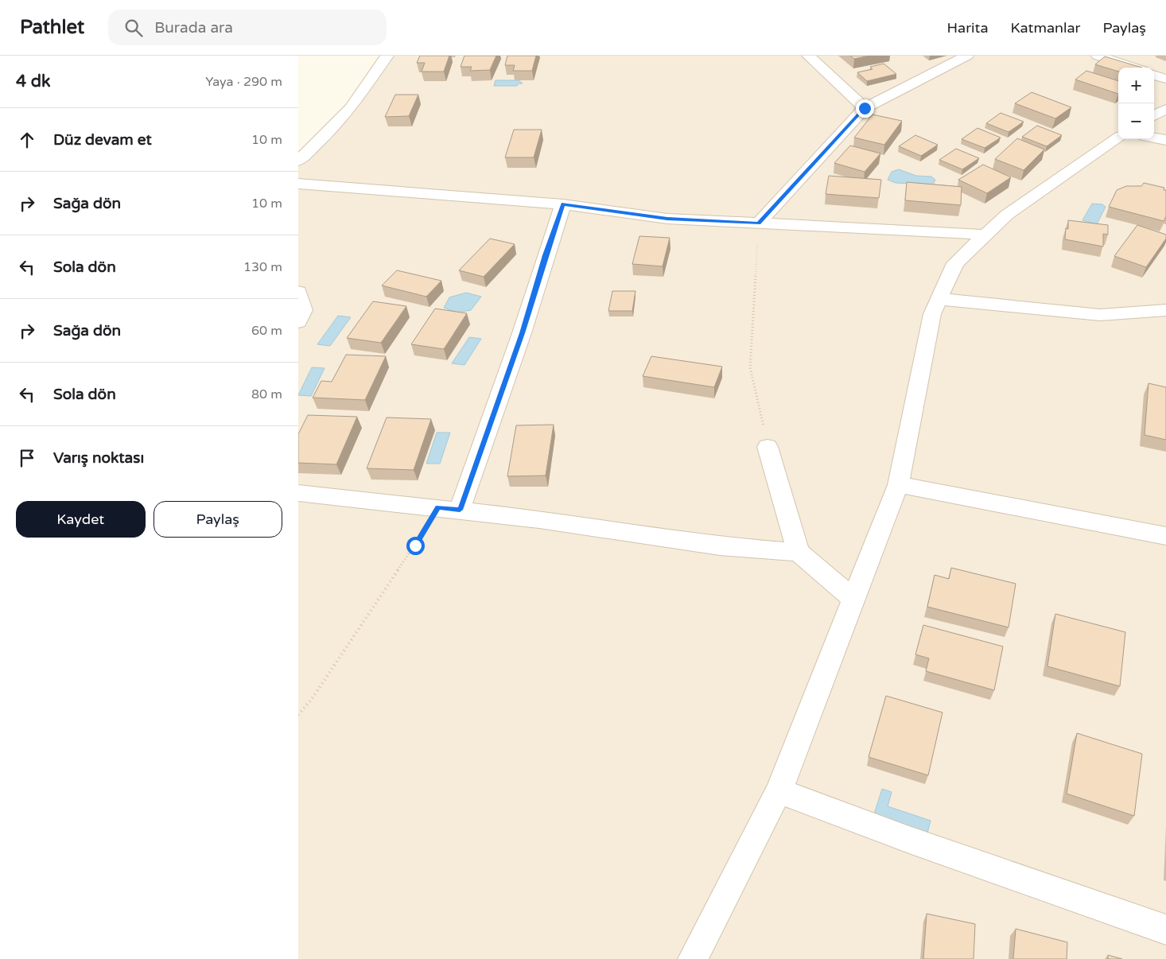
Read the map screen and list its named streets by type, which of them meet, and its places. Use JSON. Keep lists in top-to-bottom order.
{
  "page": {
    "header": "Pathlet",
    "search": "Burada ara",
    "nav": ["Harita", "Katmanlar", "Paylaş"],
    "heading": ["4 dk", "Yaya · 290 m"],
    "map_buttons": ["+", "−"],
    "list": [
      ["Düz devam et", "10 m"],
      ["Sağa dön", "10 m"],
      ["Sola dön", "130 m"],
      ["Sağa dön", "60 m"],
      ["Sola dön", "80 m"],
      "Varış noktası"
    ],
    "buttons": ["Kaydet", "Paylaş"]
  }
}
